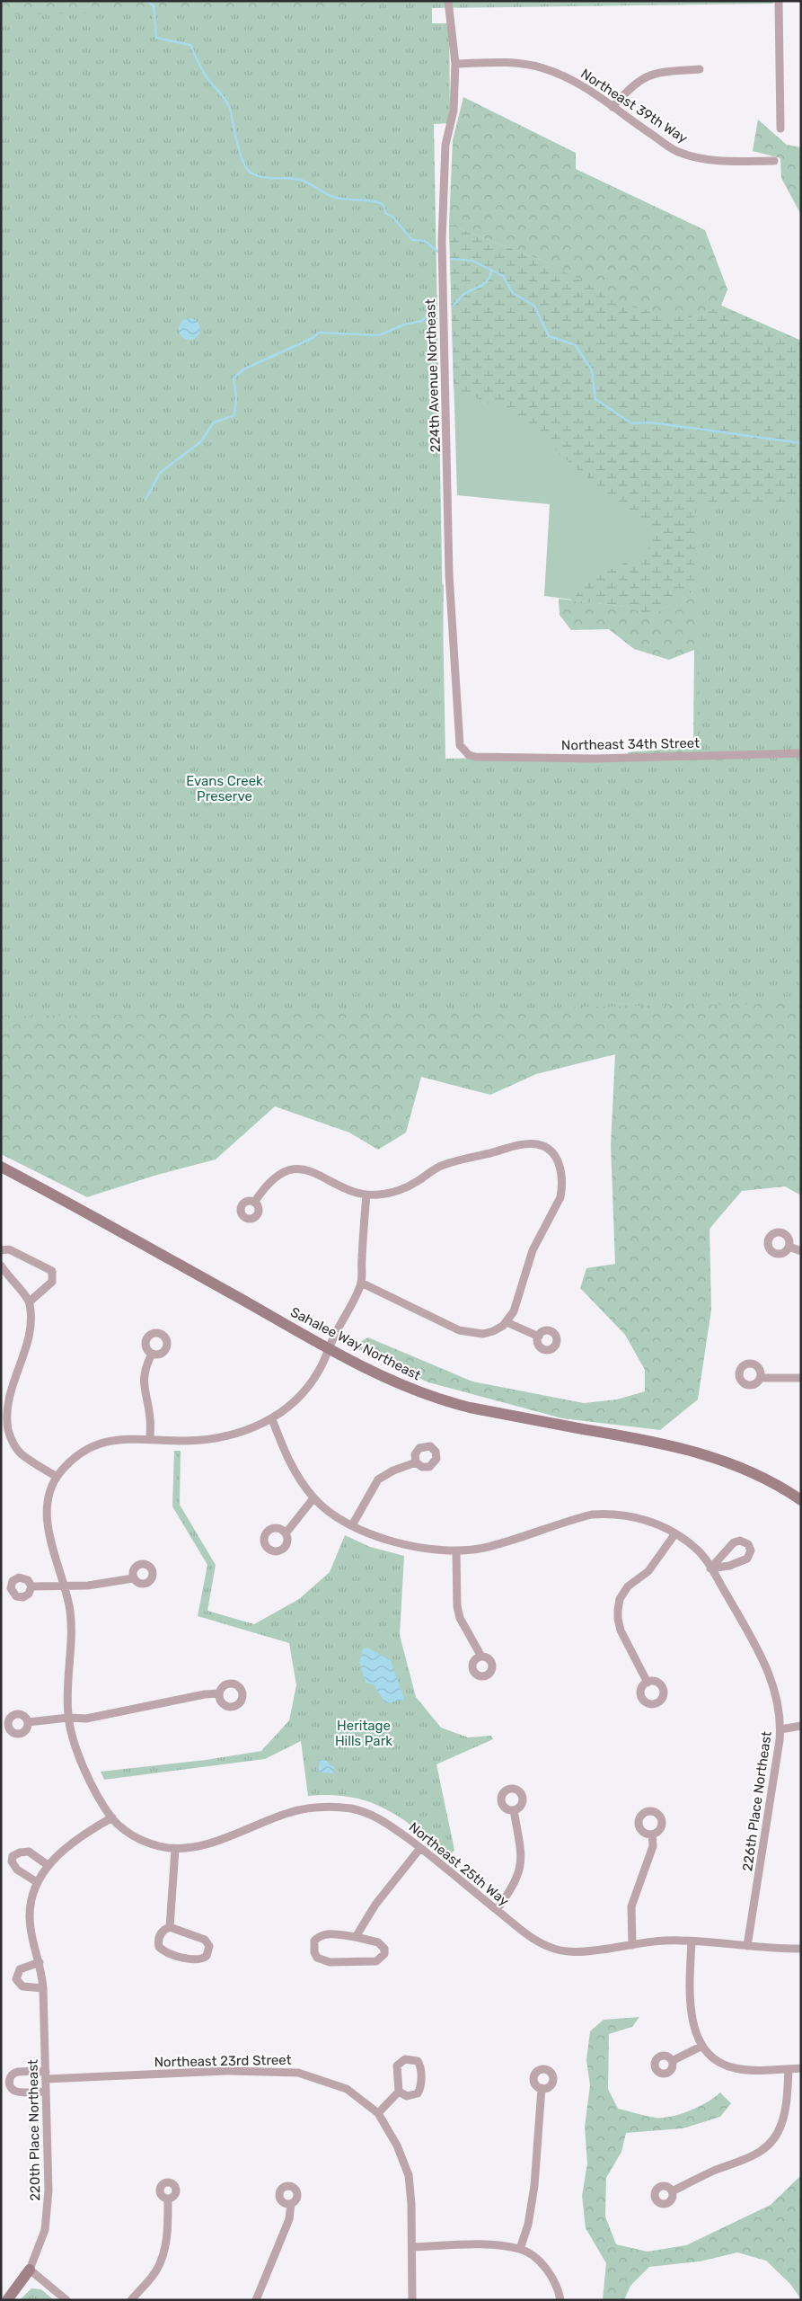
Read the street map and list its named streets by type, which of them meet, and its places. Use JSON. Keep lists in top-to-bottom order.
{
  "streets": {
    "main road": ["Sahalee Way Northeast"],
    "street": [
      "Northeast 39th Way",
      "224th Avenue Northeast",
      "Northeast 34th Street",
      "226th Place Northeast",
      "Northeast 25th Way",
      "Northeast 23rd Street",
      "220th Place Northeast"
    ]
  },
  "crossings": [
    ["Northeast 39th Way", "224th Avenue Northeast"],
    ["224th Avenue Northeast", "Northeast 34th Street"],
    ["226th Place Northeast", "Northeast 25th Way"],
    ["Northeast 25th Way", "220th Place Northeast"],
    ["Northeast 23rd Street", "220th Place Northeast"]
  ],
  "parks": ["Evans Creek Preserve", "Heritage Hills Park"]
}
